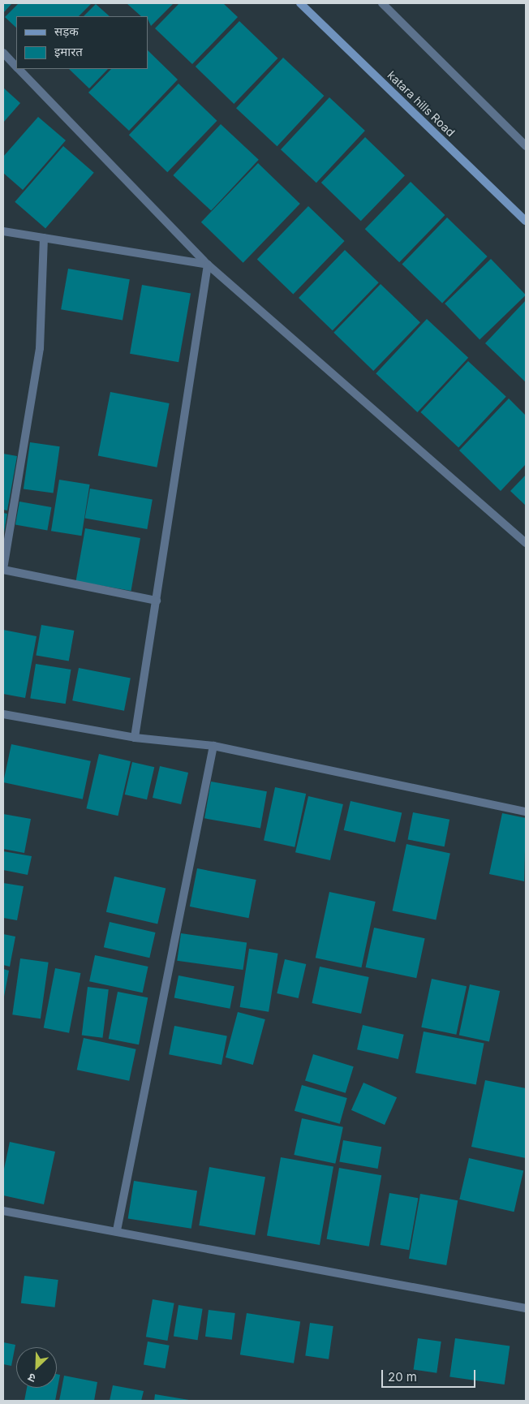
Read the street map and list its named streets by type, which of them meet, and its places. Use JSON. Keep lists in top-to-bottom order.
{
  "streets": {
    "main road": ["katara hills Road"]
  },
  "legend": ["सड़क", "इमारत"],
  "scale_bar": "20 m",
  "north": "bottom left"
}
